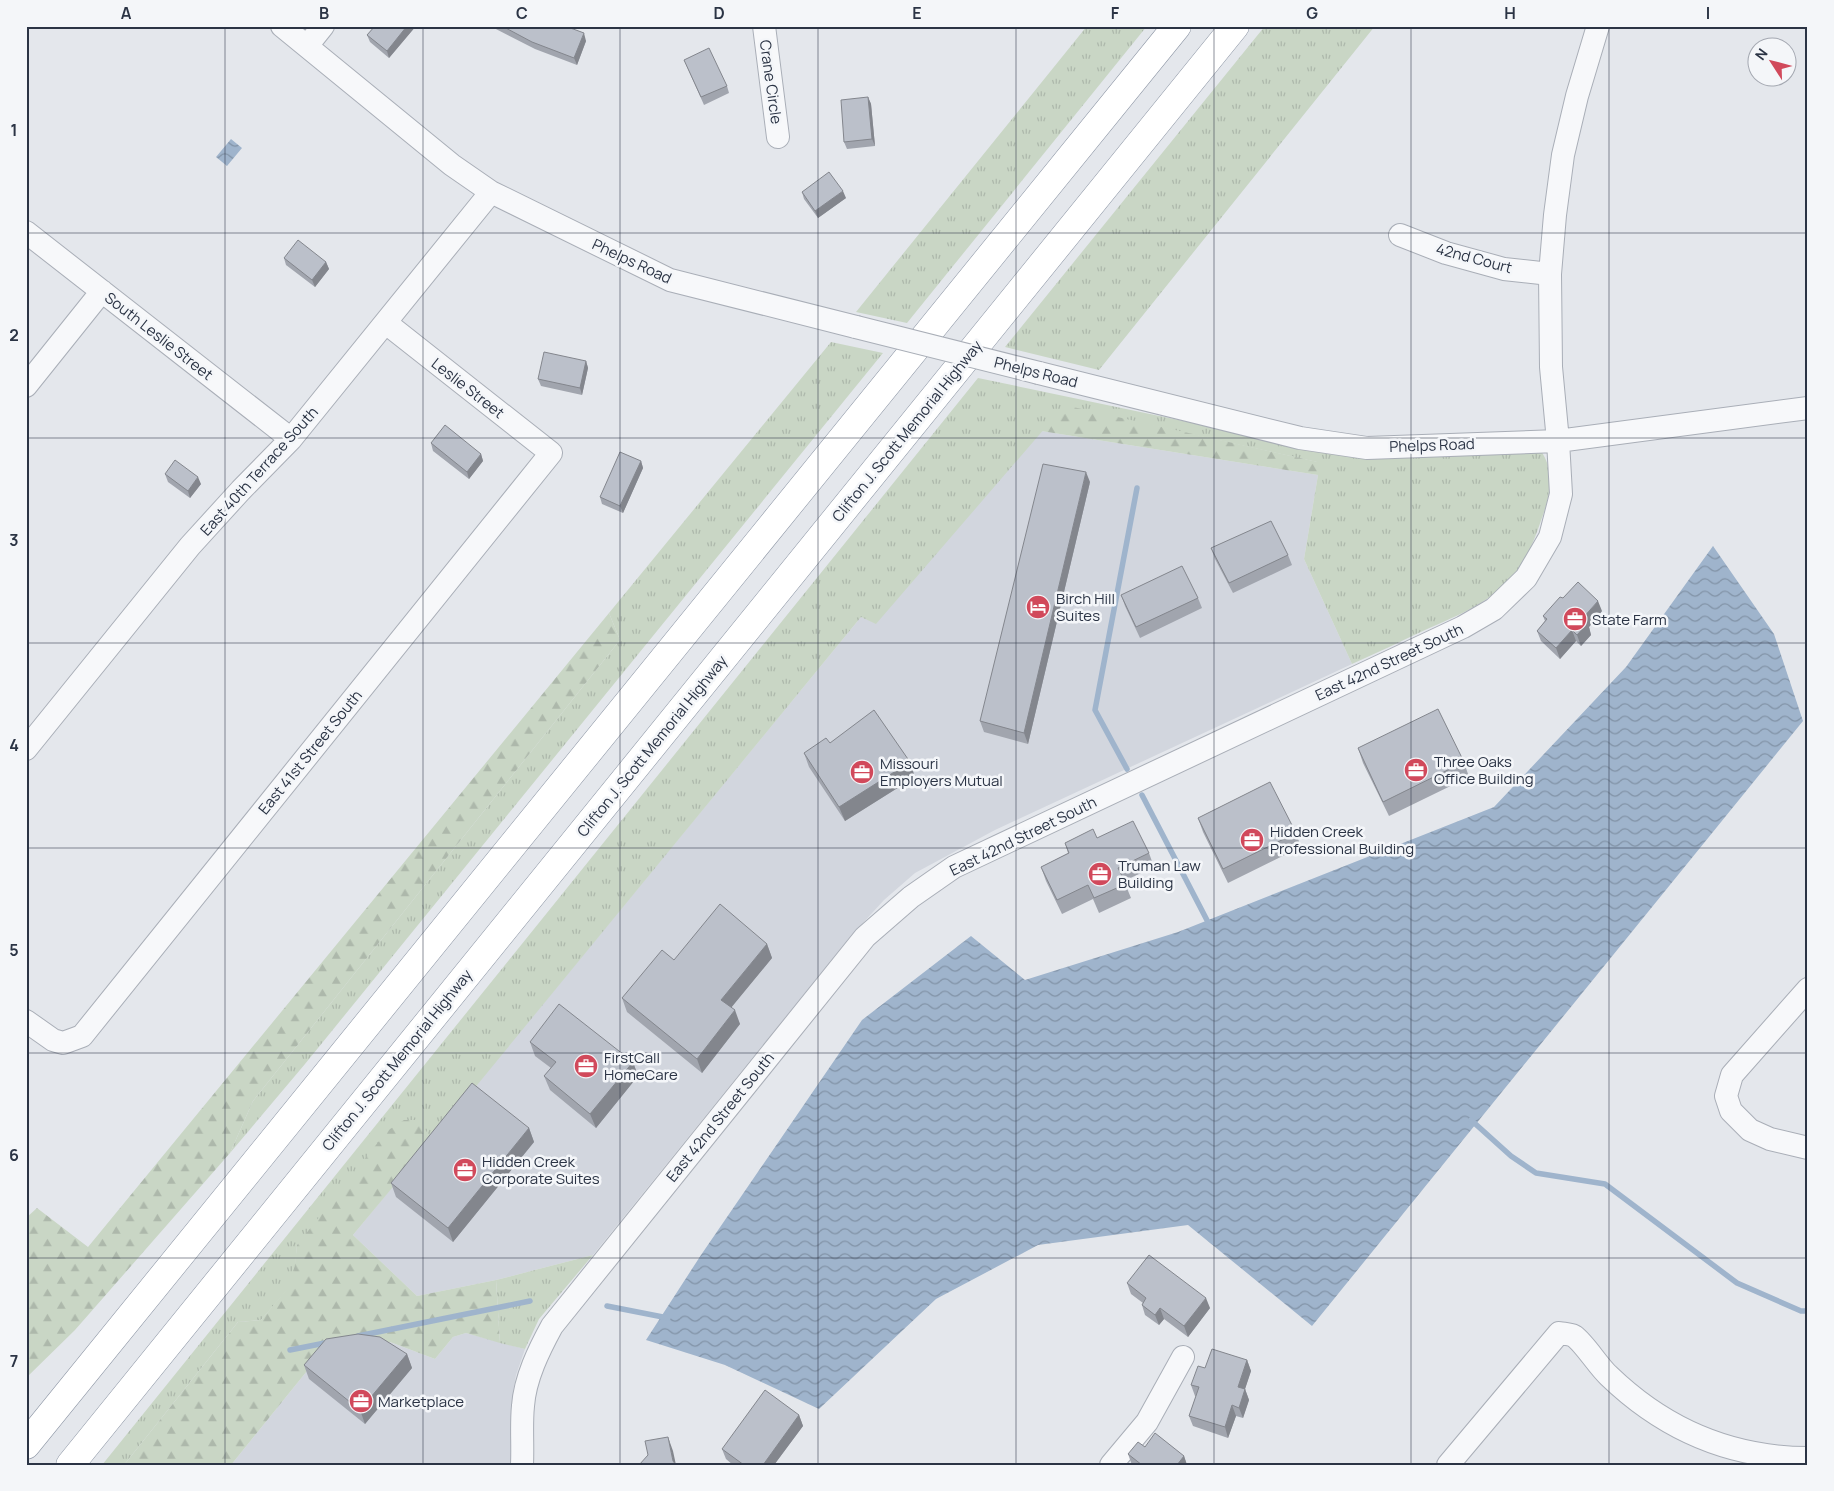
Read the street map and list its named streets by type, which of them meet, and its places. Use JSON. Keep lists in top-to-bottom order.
{
  "streets": {
    "highway": ["Clifton J. Scott Memorial Highway"],
    "street": [
      "Crane Circle",
      "42nd Court",
      "Phelps Road",
      "South Leslie Street",
      "Leslie Street",
      "East 40th Terrace South",
      "East 42nd Street South",
      "East 41st Street South"
    ]
  },
  "crossings": [
    ["42nd Court", "East 42nd Street South"],
    ["Phelps Road", "East 40th Terrace South"],
    ["Phelps Road", "East 42nd Street South"],
    ["South Leslie Street", "East 40th Terrace South"],
    ["Leslie Street", "East 40th Terrace South"],
    ["Leslie Street", "East 41st Street South"]
  ],
  "places": {
    "hotel": ["Birch Hill Suites"],
    "office": [
      "State Farm",
      "Three Oaks Office Building",
      "Missouri Employers Mutual",
      "Hidden Creek Professional Building",
      "Truman Law Building",
      "FirstCall HomeCare",
      "Hidden Creek Corporate Suites",
      "Marketplace"
    ]
  },
  "north": "top left",
  "grid": {
    "columns": [
      "A",
      "B",
      "C",
      "D",
      "E",
      "F",
      "G",
      "H",
      "I"
    ],
    "rows": [
      "1",
      "2",
      "3",
      "4",
      "5",
      "6",
      "7"
    ]
  }
}
